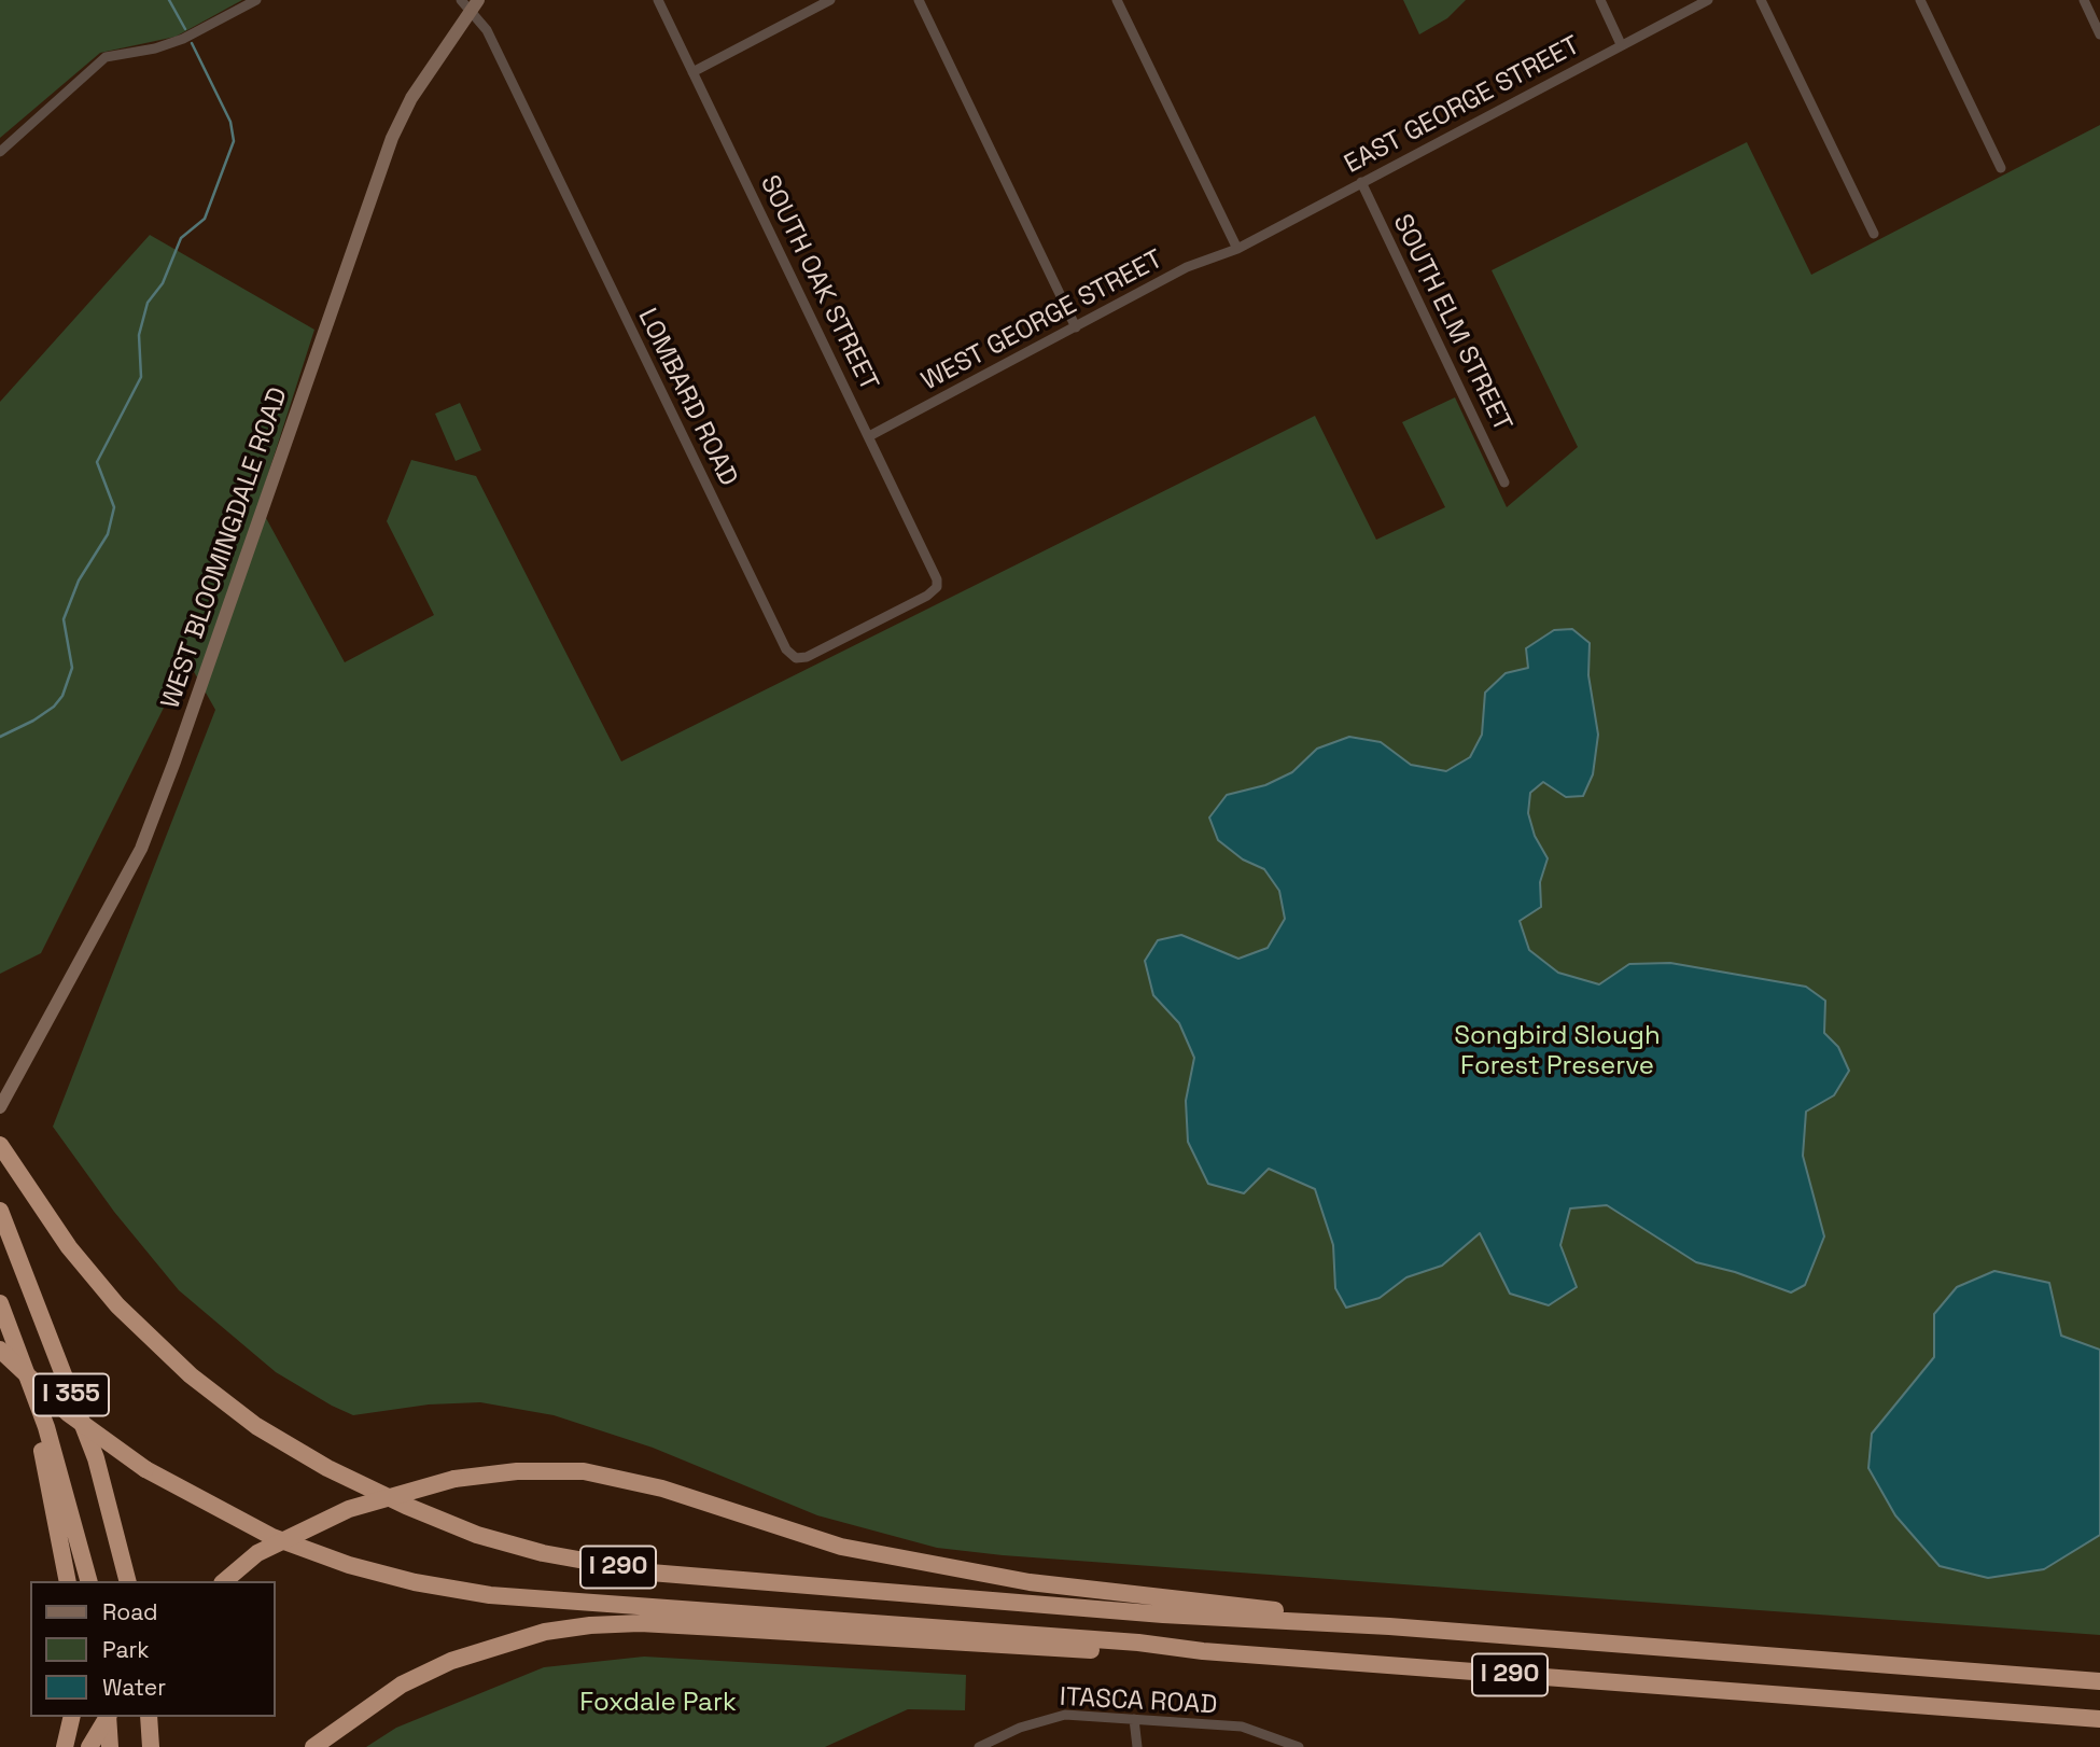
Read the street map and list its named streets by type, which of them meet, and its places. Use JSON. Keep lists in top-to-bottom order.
{
  "streets": {
    "highway": ["I 355", "I 290"],
    "street": [
      "EAST GEORGE STREET",
      "SOUTH OAK STREET",
      "WEST GEORGE STREET",
      "SOUTH ELM STREET",
      "LOMBARD ROAD",
      "WEST BLOOMINGDALE ROAD",
      "ITASCA ROAD"
    ]
  },
  "crossings": [
    ["EAST GEORGE STREET", "WEST GEORGE STREET"],
    ["EAST GEORGE STREET", "SOUTH ELM STREET"],
    ["SOUTH OAK STREET", "WEST GEORGE STREET"],
    ["SOUTH OAK STREET", "LOMBARD ROAD"],
    ["LOMBARD ROAD", "WEST BLOOMINGDALE ROAD"],
    ["I 355", "I 290"]
  ],
  "parks": ["Songbird Slough Forest Preserve", "Foxdale Park"],
  "legend": ["Road", "Park", "Water"]
}
